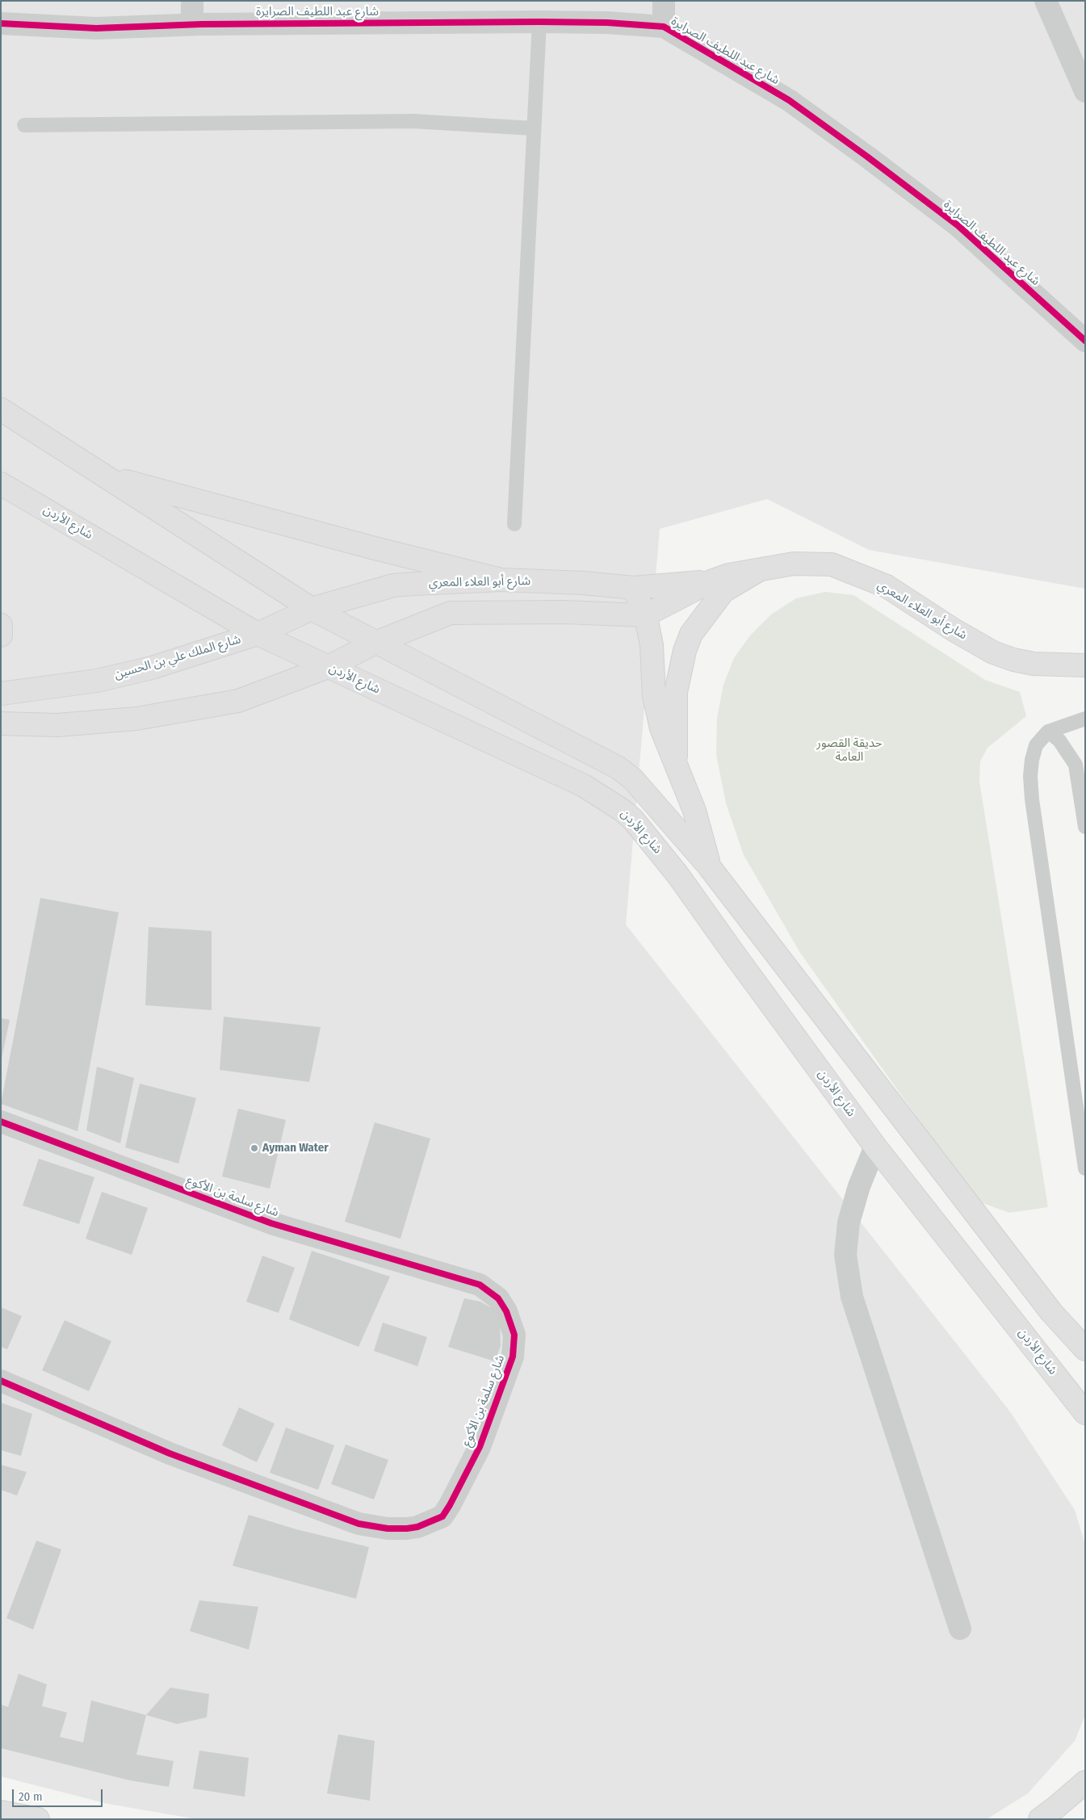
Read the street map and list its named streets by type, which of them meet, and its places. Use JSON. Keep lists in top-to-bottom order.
{
  "streets": {
    "main road": ["شارع الأردن", "شارع أبو العلاء المعري", "شارع الملك علي بن الحسين"],
    "street": ["شارع عبد اللطيف الصرايرة", "شارع سلمة بن الأكوع"]
  },
  "crossings": [
    ["شارع الأردن", "شارع أبو العلاء المعري"],
    ["شارع الأردن", "شارع الملك علي بن الحسين"],
    ["شارع أبو العلاء المعري", "شارع الملك علي بن الحسين"]
  ],
  "parks": ["حديقة القصور العامة"],
  "places": ["Ayman Water"],
  "scale_bar": "20 m"
}
